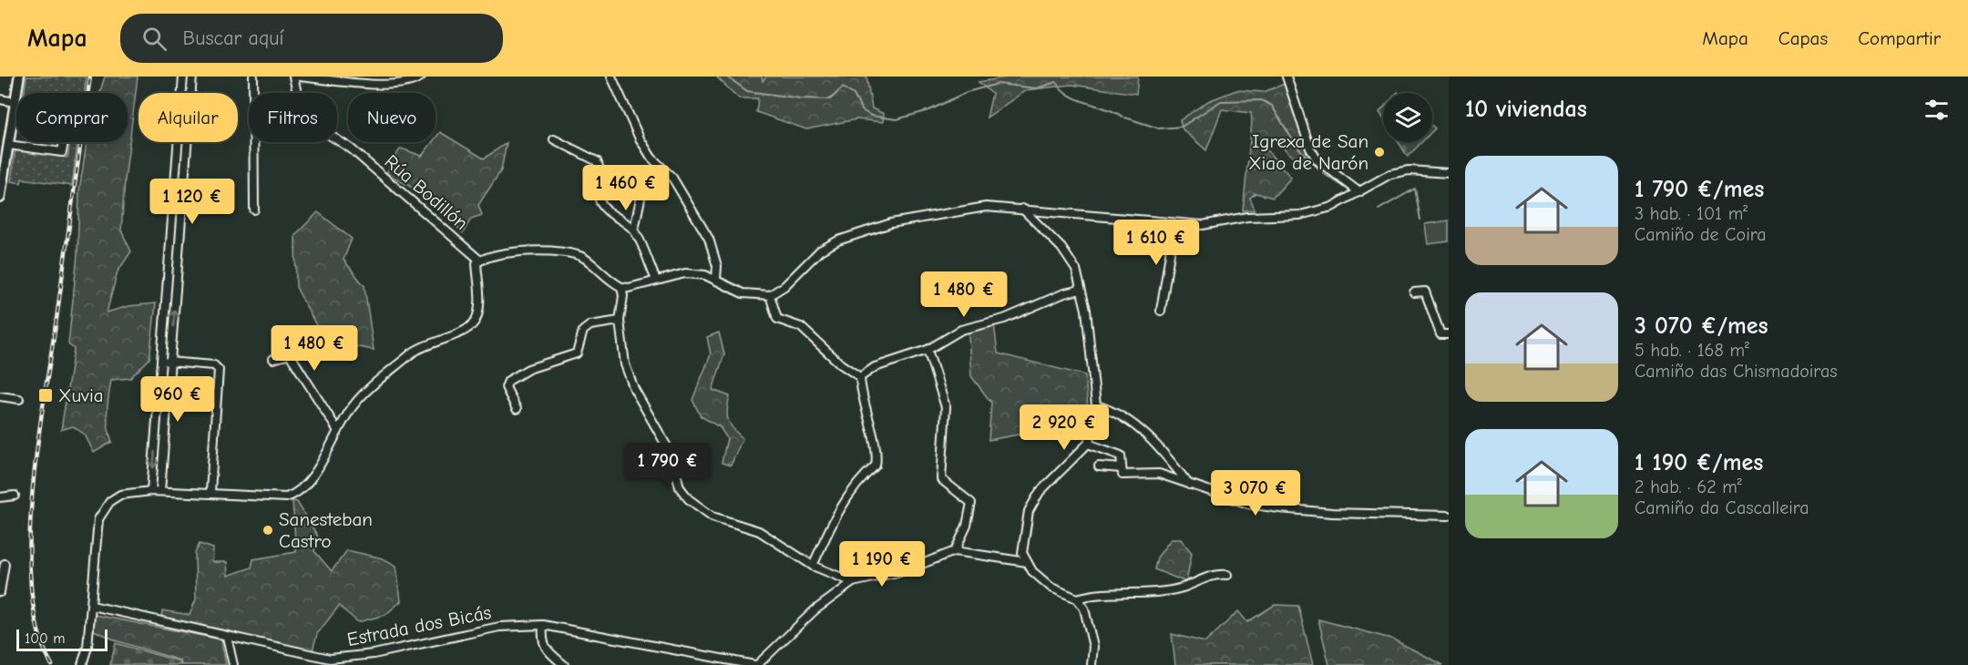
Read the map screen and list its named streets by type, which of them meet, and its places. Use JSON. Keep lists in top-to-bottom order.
{
  "streets": {
    "street": ["Rúa Bodillón", "Estrada dos Bicás"]
  },
  "places": {
    "other": ["Igrexa de San Xiao de Narón", "Sanesteban Castro"],
    "transit": ["Xuvia"]
  },
  "scale_bar": "100 m",
  "page": {
    "header": "Mapa",
    "search": "Buscar aquí",
    "nav": ["Mapa", "Capas", "Compartir"],
    "heading": "10 viviendas",
    "chip": [
      "Comprar",
      "Alquilar",
      "Filtros",
      "Nuevo"
    ],
    "list": [
      {
        "name": "1 790 €/mes",
        "note": "3 hab. · 101 m² · Camiño de Coira"
      },
      {
        "name": "3 070 €/mes",
        "note": "5 hab. · 168 m² · Camiño das Chismadoiras"
      },
      {
        "name": "1 190 €/mes",
        "note": "2 hab. · 62 m² · Camiño da Cascalleira"
      }
    ],
    "price": [
      "1 460 €",
      "1 120 €",
      "1 610 €",
      "1 480 €",
      "1 480 €",
      "960 €",
      "2 920 €",
      "1 790 €",
      "3 070 €",
      "1 190 €"
    ],
    "scale": "100 m"
  }
}
